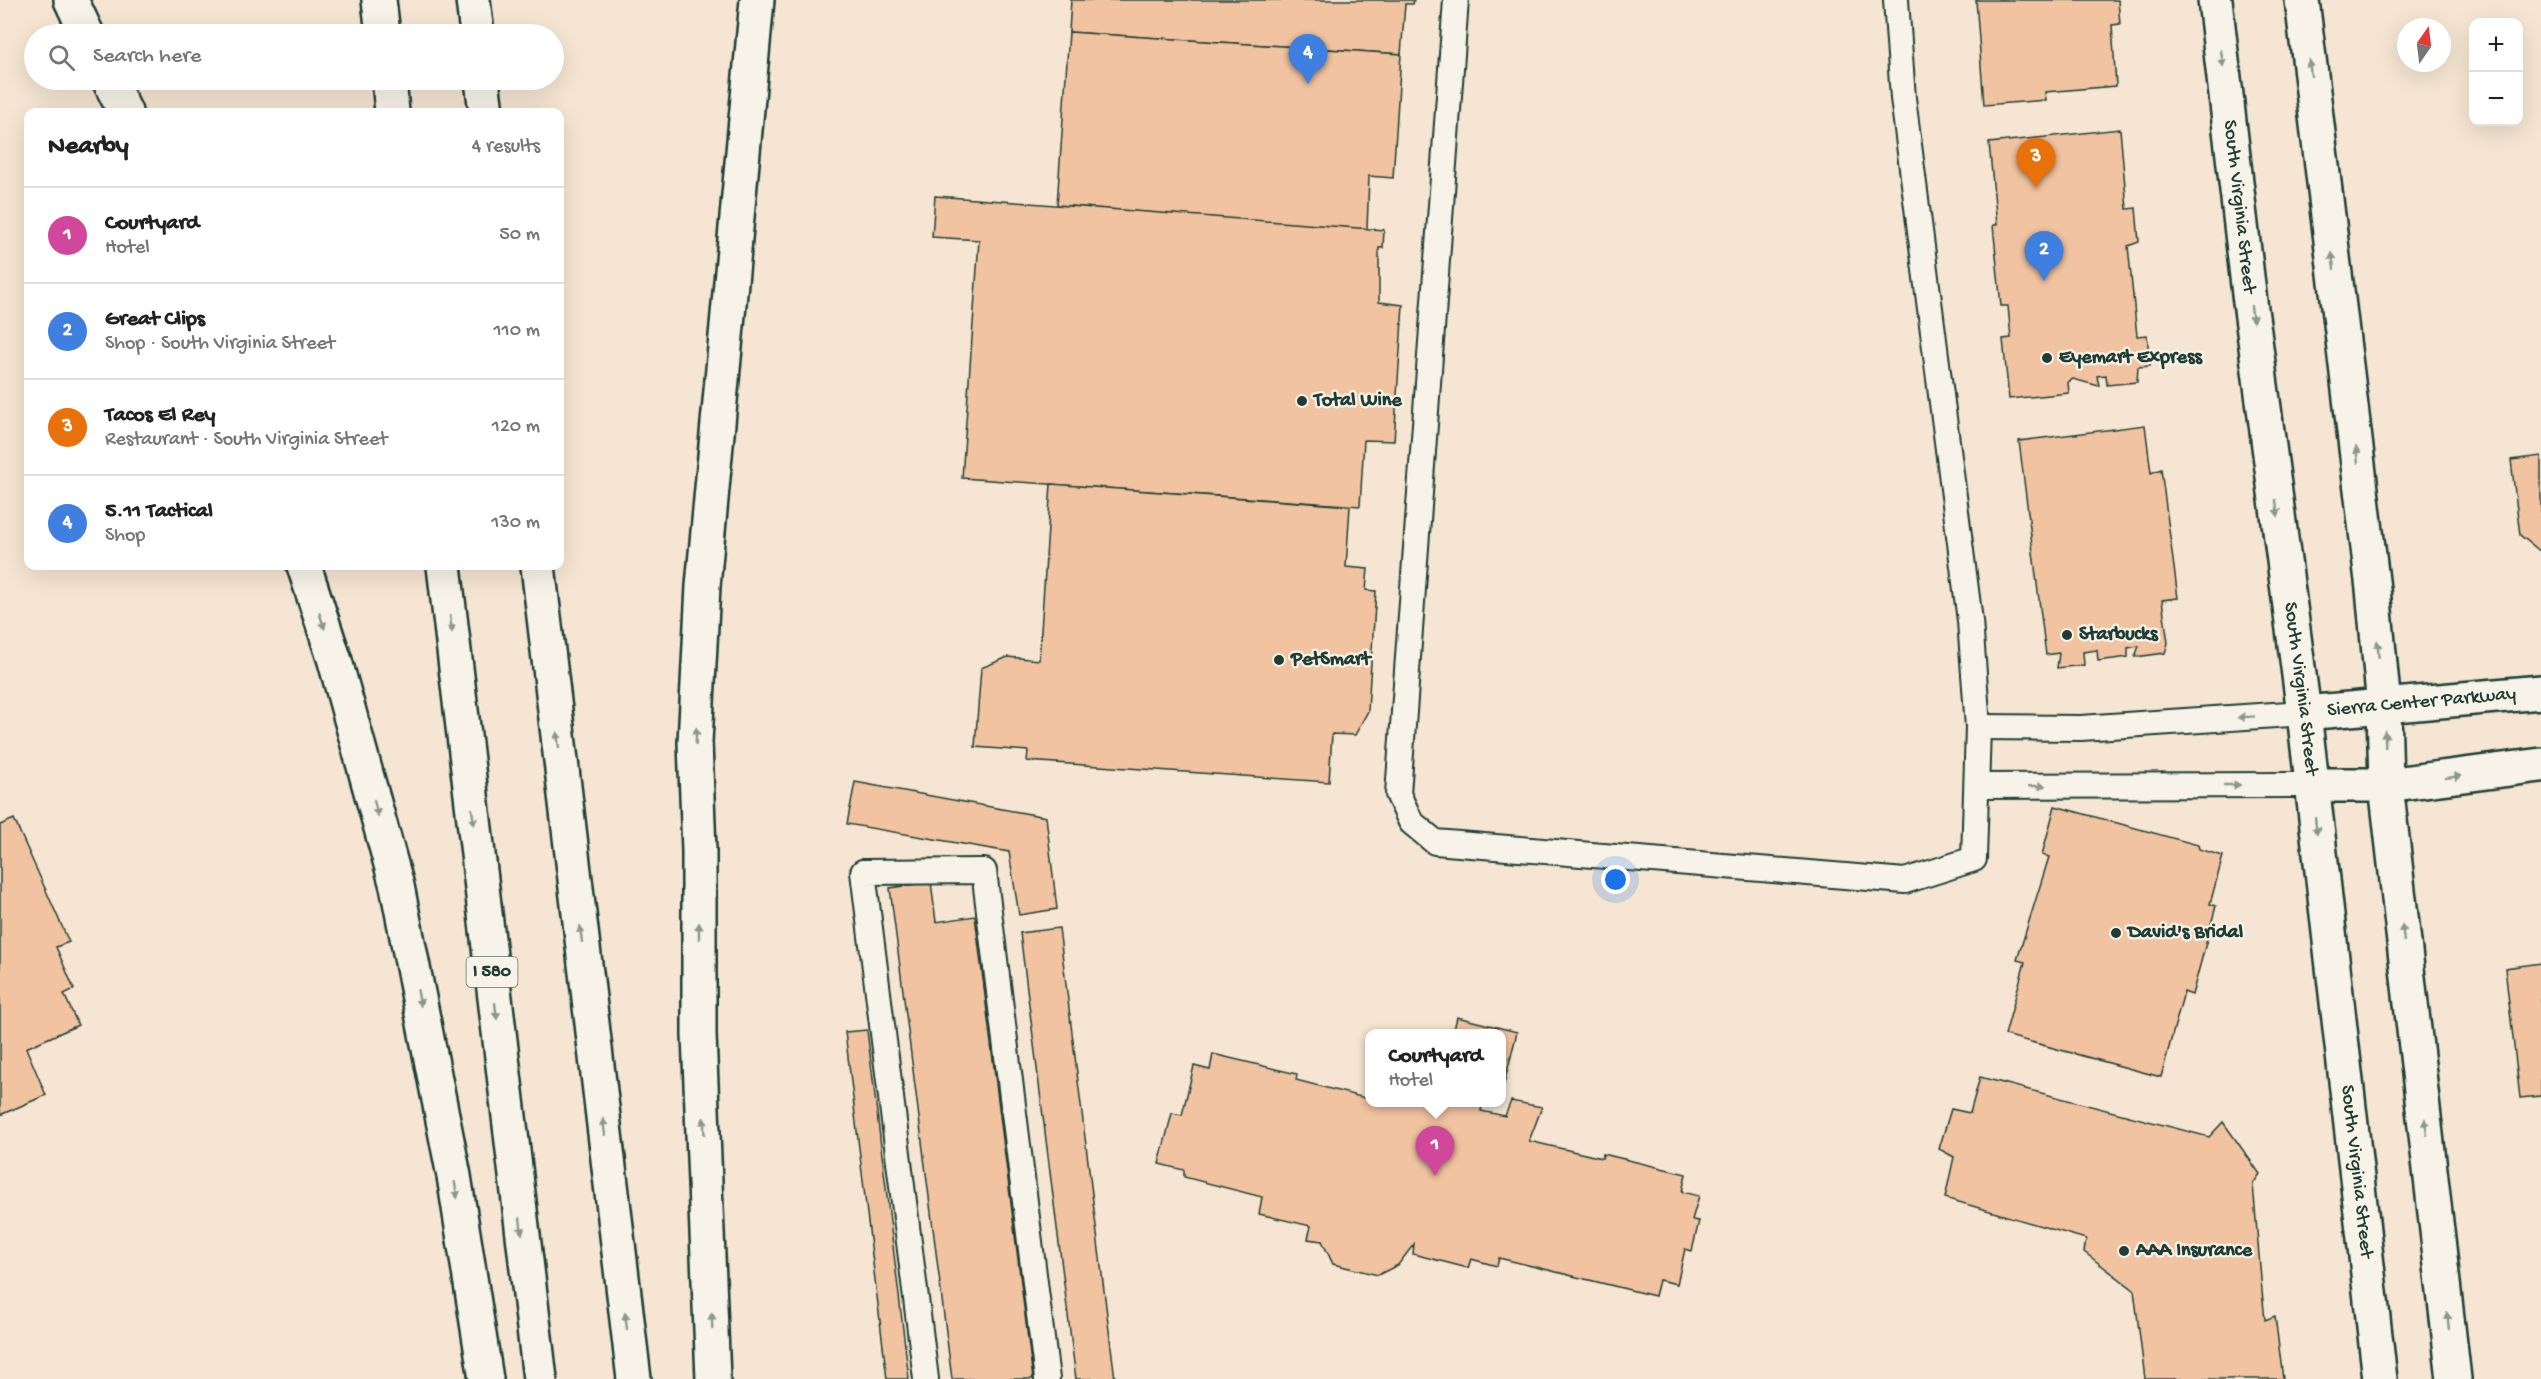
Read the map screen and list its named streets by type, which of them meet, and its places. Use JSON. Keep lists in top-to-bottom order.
{
  "streets": {
    "main road": ["South Virginia Street", "Sierra Center Parkway", "I 580"]
  },
  "crossings": [
    ["South Virginia Street", "Sierra Center Parkway"]
  ],
  "places": [
    "Eyemart Express",
    "Total Wine",
    "Starbucks",
    "PetSmart",
    "David's Bridal",
    "AAA Insurance"
  ],
  "north": "top",
  "page": {
    "map_buttons": ["+", "−"],
    "search": "Search here",
    "pins": [
      "4",
      "3",
      "2",
      "1"
    ],
    "heading": ["Nearby", "4 results"],
    "list": [
      {
        "mark": "1",
        "name": "Courtyard",
        "note": "Hotel",
        "value": "50 m"
      },
      {
        "mark": "2",
        "name": "Great Clips",
        "note": "Shop · South Virginia Street",
        "value": "110 m"
      },
      {
        "mark": "3",
        "name": "Tacos El Rey",
        "note": "Restaurant · South Virginia Street",
        "value": "120 m"
      },
      {
        "mark": "4",
        "name": "5.11 Tactical",
        "note": "Shop",
        "value": "130 m"
      }
    ],
    "popup": ["Courtyard", "Hotel"]
  }
}
